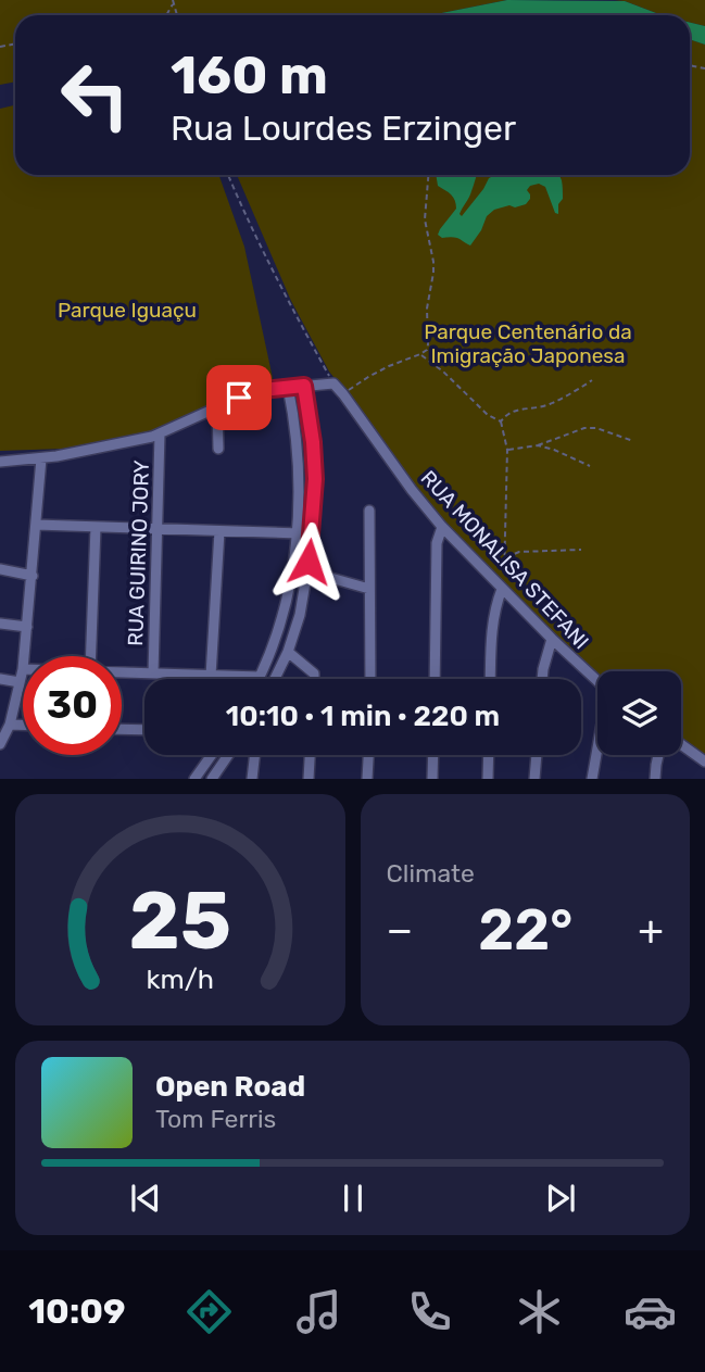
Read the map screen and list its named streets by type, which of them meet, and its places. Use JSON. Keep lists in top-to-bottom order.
{
  "streets": {
    "street": ["RUA GUIRINO JORY", "RUA MONALISA STEFANI"]
  },
  "parks": ["Parque Iguaçu", "Parque Centenário da Imigração Japonesa"],
  "page": {
    "turn": ["160 m", "Rua Lourdes Erzinger"],
    "limit": "30",
    "trip": "10:10 · 1 min · 220 m",
    "tile": "Climate",
    "heat": ["−", "22°", "+"],
    "song": ["Open Road", "Tom Ferris"],
    "tabs": "10:09",
    "gauge": ["25", "km/h"]
  }
}
